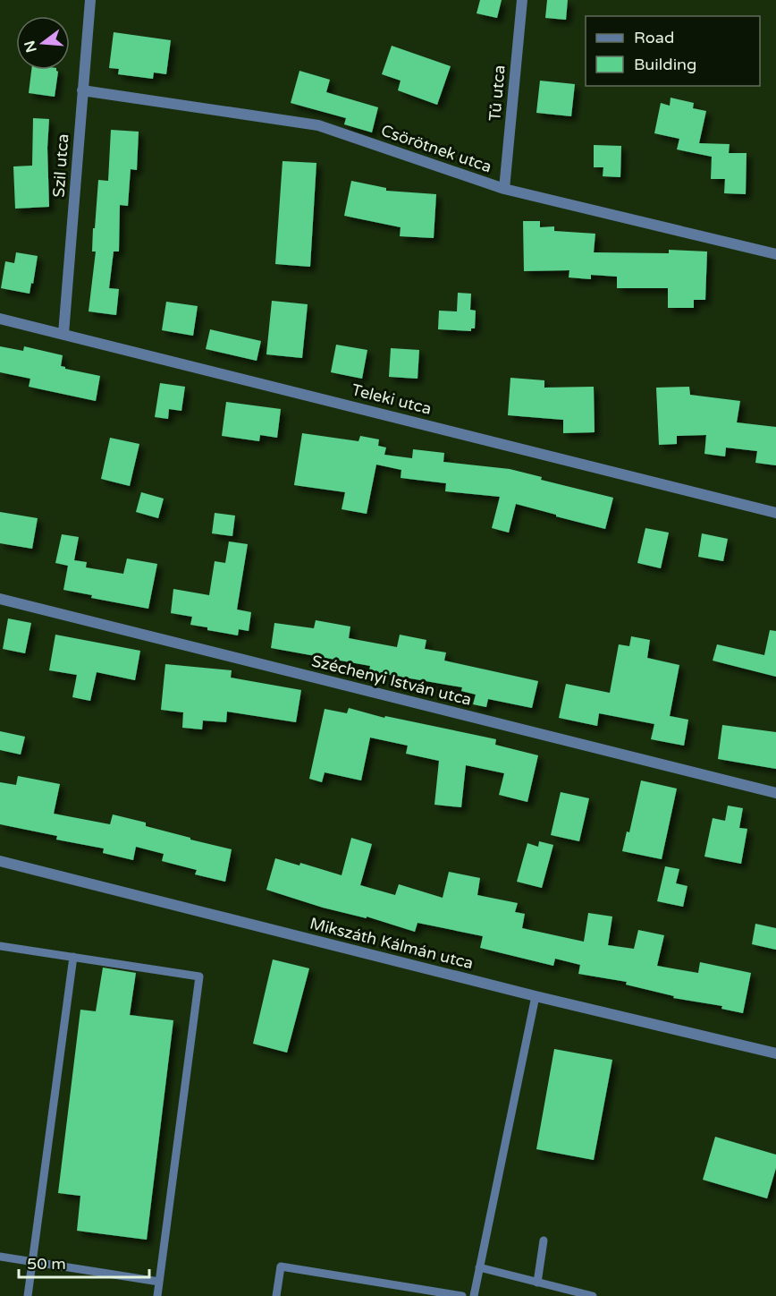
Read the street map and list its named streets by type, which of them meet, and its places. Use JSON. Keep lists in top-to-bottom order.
{
  "streets": {
    "street": [
      "Tű utca",
      "Csörötnek utca",
      "Szil utca",
      "Teleki utca",
      "Széchenyi István utca",
      "Mikszáth Kálmán utca"
    ]
  },
  "crossings": [
    ["Tű utca", "Csörötnek utca"],
    ["Csörötnek utca", "Szil utca"],
    ["Szil utca", "Teleki utca"]
  ],
  "legend": ["Road", "Building"],
  "scale_bar": "50 m",
  "north": "left"
}
